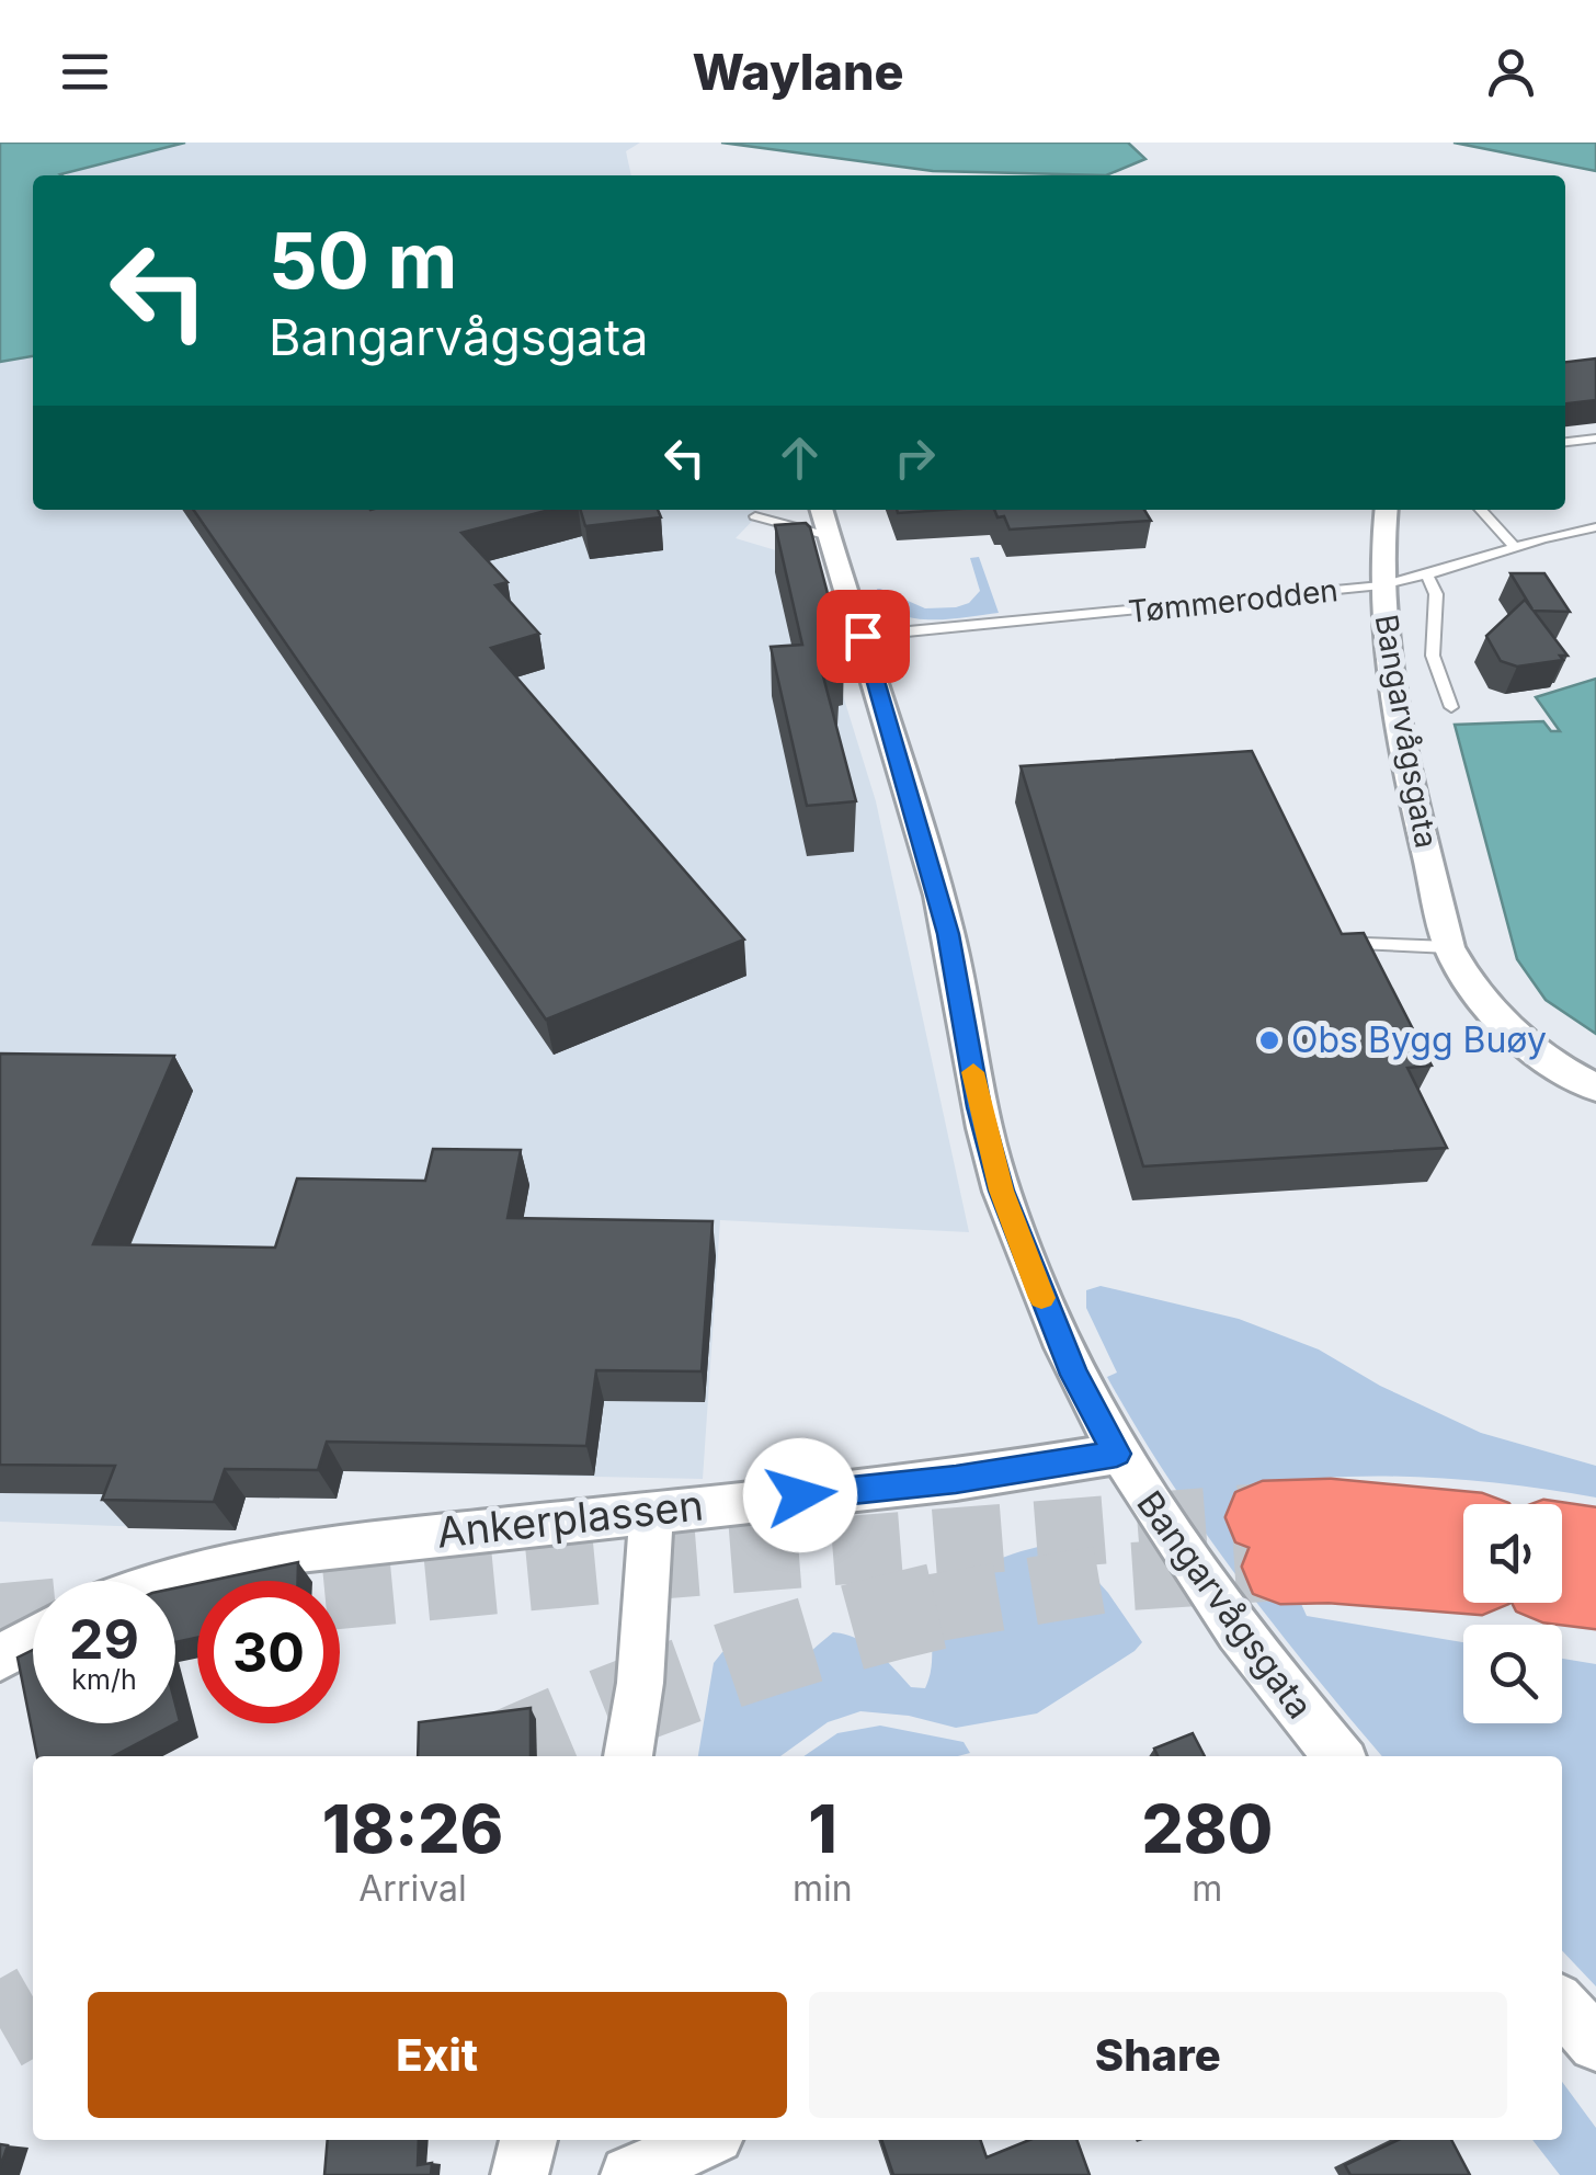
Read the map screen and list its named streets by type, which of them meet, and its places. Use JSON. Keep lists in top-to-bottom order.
{
  "streets": {
    "street": ["Bangarvågsgata", "Ankerplassen"],
    "lane": ["Tømmerodden"]
  },
  "crossings": [
    ["Tømmerodden", "Bangarvågsgata"],
    ["Bangarvågsgata", "Ankerplassen"]
  ],
  "places": ["Obs Bygg Buøy"],
  "page": {
    "header": "Waylane",
    "turn": ["50 m", "Bangarvågsgata"],
    "speed": "29 km/h",
    "limit": "30",
    "eta": [
      "18:26",
      "Arrival",
      "1",
      "min",
      "280",
      "m"
    ],
    "buttons": ["Exit", "Share"]
  }
}
